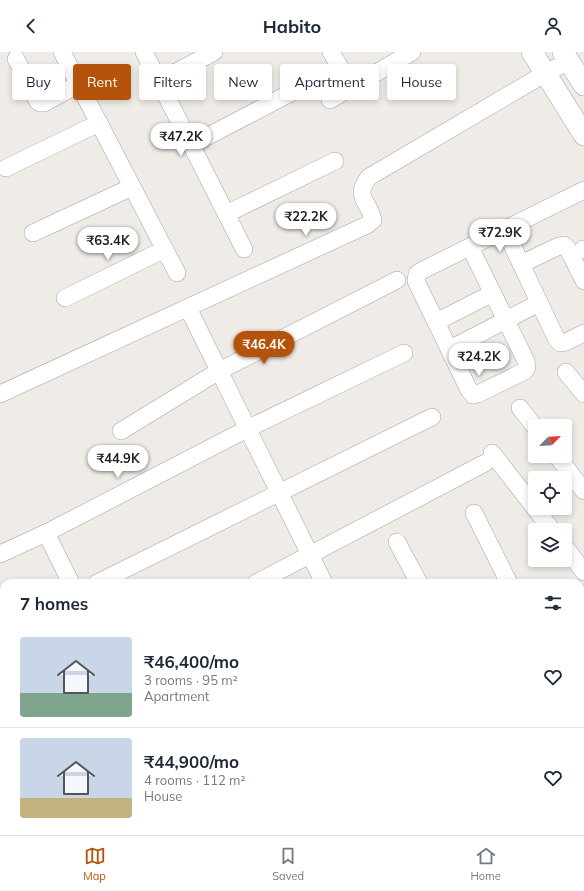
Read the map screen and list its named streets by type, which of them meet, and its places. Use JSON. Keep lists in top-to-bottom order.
{
  "north": "top right",
  "page": {
    "header": "Habito",
    "chip": [
      "Buy",
      "Rent",
      "Filters",
      "New",
      "Apartment",
      "House"
    ],
    "price": [
      "₹47.2K",
      "₹22.2K",
      "₹72.9K",
      "₹63.4K",
      "₹46.4K",
      "₹24.2K",
      "₹44.9K"
    ],
    "heading": "7 homes",
    "list": [
      {
        "name": "₹46,400/mo",
        "note": "3 rooms · 95 m² · Apartment"
      },
      {
        "name": "₹44,900/mo",
        "note": "4 rooms · 112 m² · House"
      }
    ],
    "tabs": ["Map", "Saved", "Home"]
  }
}
